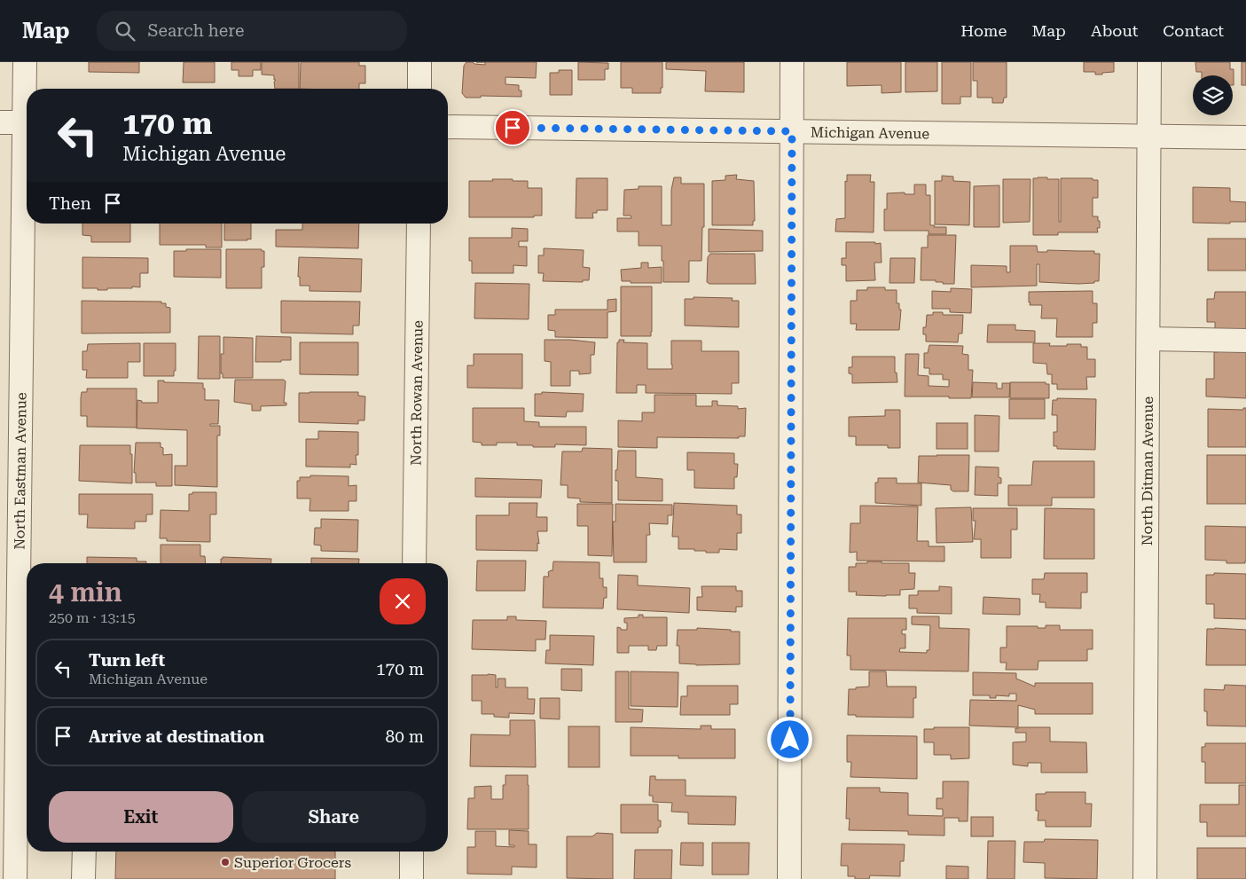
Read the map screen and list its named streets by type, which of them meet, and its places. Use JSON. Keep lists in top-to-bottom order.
{
  "streets": {
    "street": [
      "Michigan Avenue",
      "North Rowan Avenue",
      "North Eastman Avenue",
      "North Ditman Avenue"
    ]
  },
  "crossings": [
    ["Michigan Avenue", "North Ditman Avenue"]
  ],
  "places": ["Superior Grocers"],
  "page": {
    "header": "Map",
    "search": "Search here",
    "nav": [
      "Home",
      "Map",
      "About",
      "Contact"
    ],
    "turn": ["170 m", "Michigan Avenue"],
    "then": "Then",
    "heading": ["4 min", "250 m · 13:15"],
    "list": [
      {
        "name": "Turn left",
        "note": "Michigan Avenue",
        "value": "170 m"
      },
      {
        "name": "Arrive at destination",
        "value": "80 m"
      }
    ],
    "buttons": ["Exit", "Share"]
  }
}
